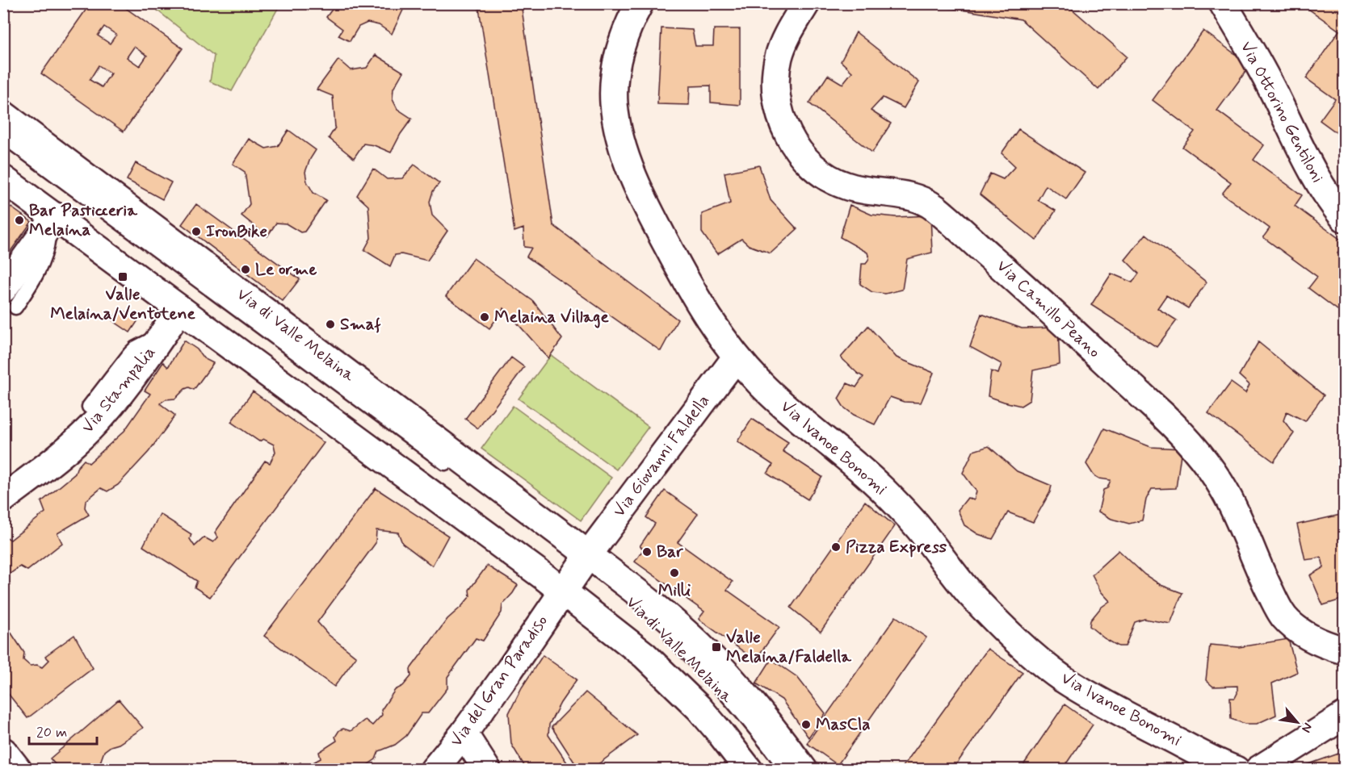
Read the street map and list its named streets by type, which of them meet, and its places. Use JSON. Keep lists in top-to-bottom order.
{
  "streets": {
    "street": [
      "Via Ottorino Gentiloni",
      "Via Camillo Peano",
      "Via di Valle Melaina",
      "Via Stampalia",
      "Via Ivanoe Bonomi",
      "Via Giovanni Faldella",
      "Via del Gran Paradiso"
    ]
  },
  "crossings": [
    ["Via di Valle Melaina", "Via Stampalia"],
    ["Via di Valle Melaina", "Via Giovanni Faldella"],
    ["Via di Valle Melaina", "Via del Gran Paradiso"],
    ["Via Ivanoe Bonomi", "Via Giovanni Faldella"]
  ],
  "places": {
    "other": [
      "Bar Pasticceria Melaina",
      "IronBike",
      "Le orme",
      "Melaina Village",
      "Smaf",
      "Pizza Express",
      "Bar",
      "Milli",
      "MasCla"
    ],
    "transit": ["Valle Melaina/Ventotene", "Valle Melaina/Faldella"]
  },
  "scale_bar": "20 m",
  "north": "bottom right"
}
